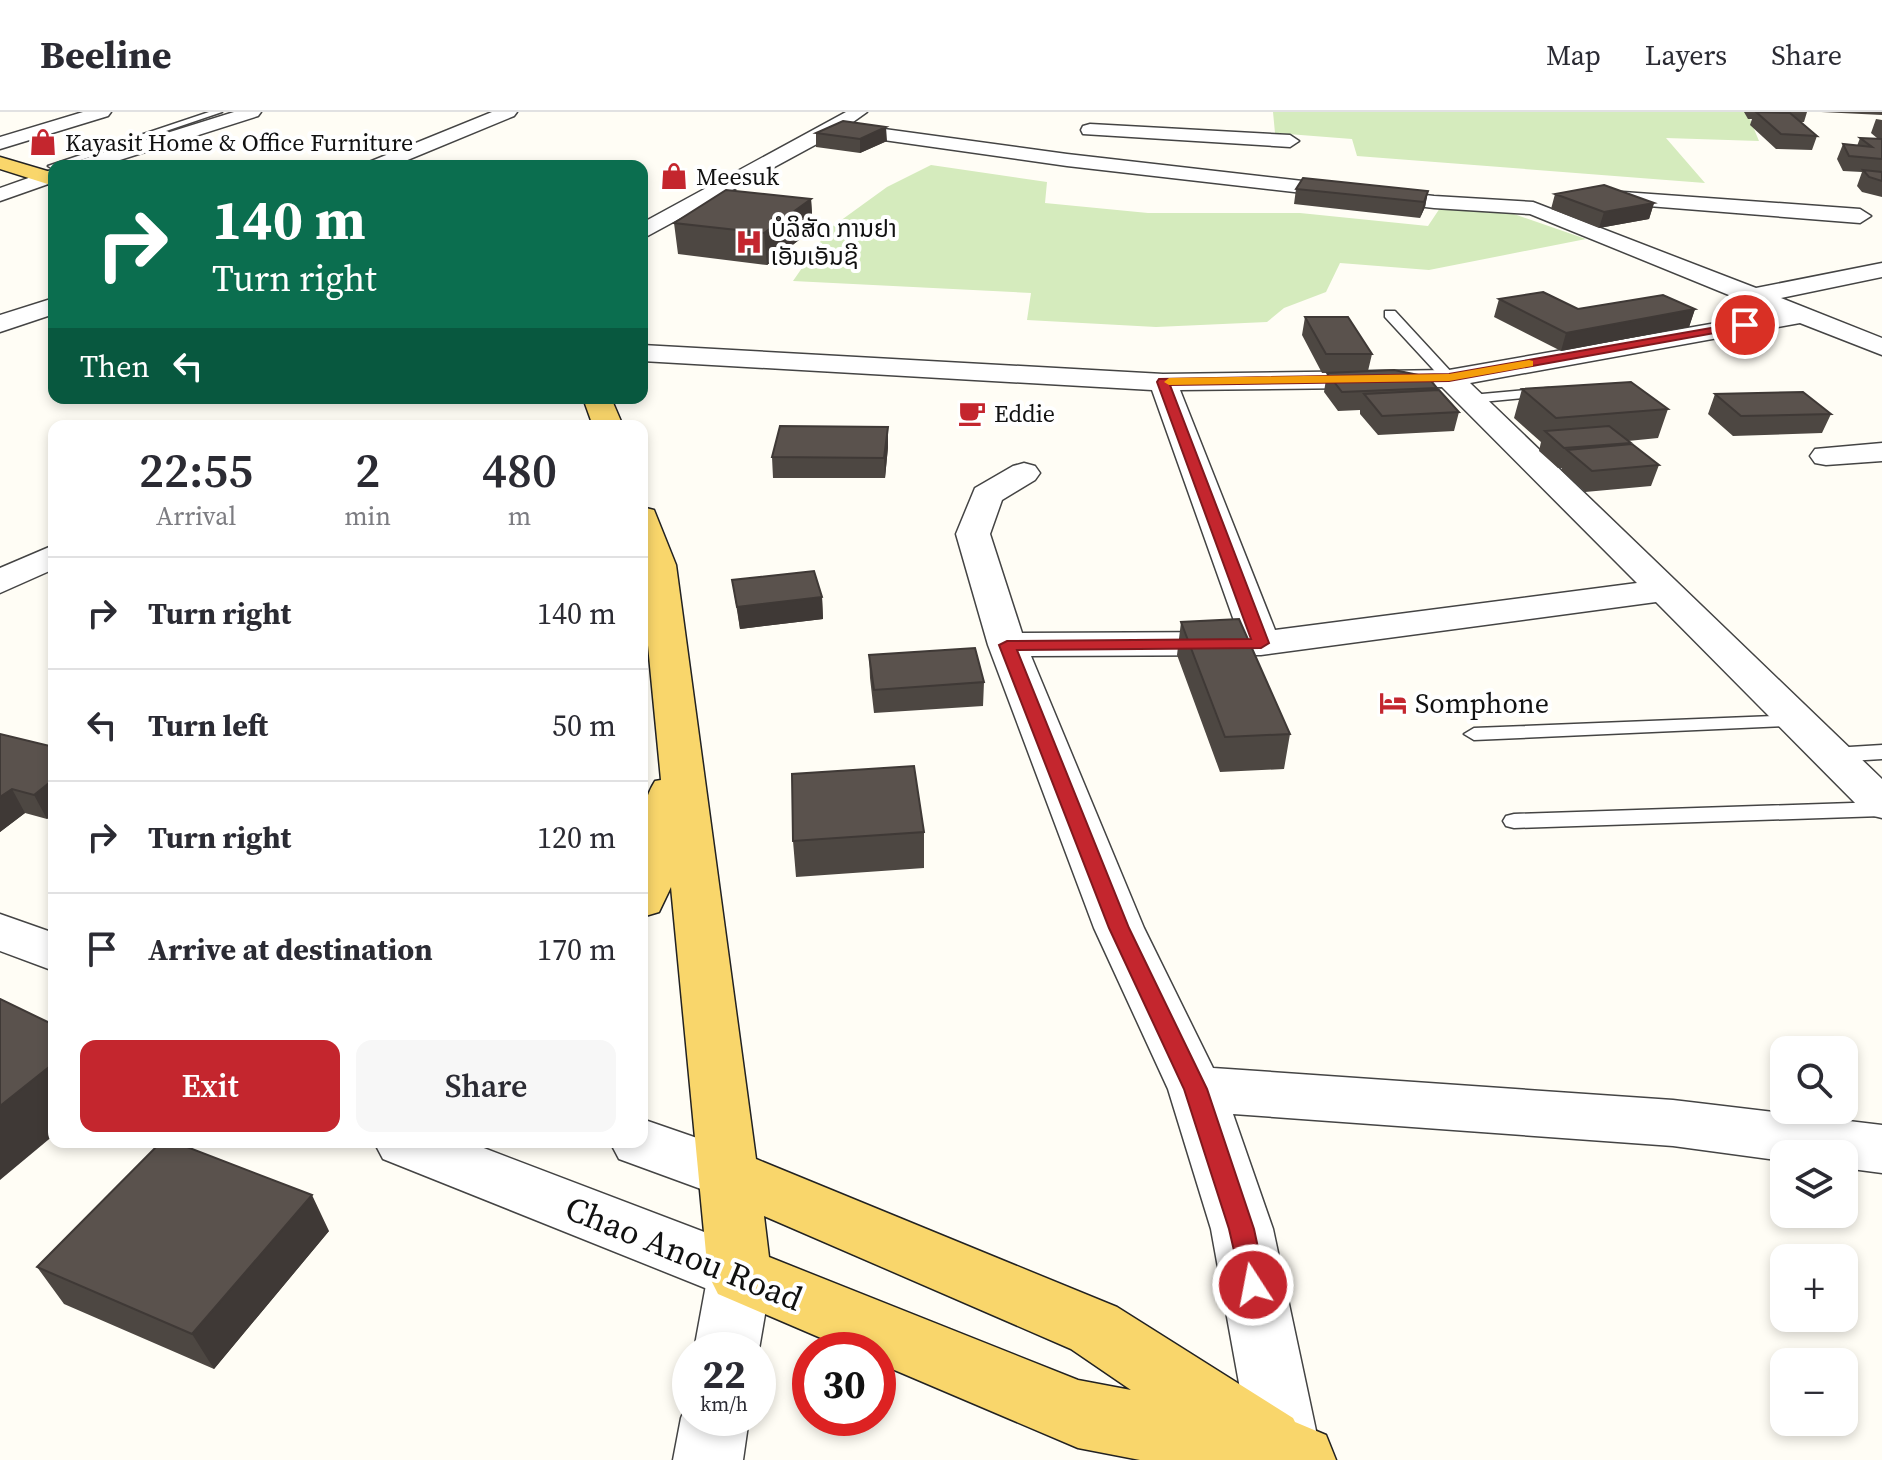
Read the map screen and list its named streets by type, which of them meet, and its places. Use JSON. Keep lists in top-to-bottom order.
{
  "streets": {
    "main road": ["Chao Anou Road"]
  },
  "places": {
    "shop": ["Kayasit Home & Office Furniture", "Meesuk"],
    "hospital": ["ບໍລິສັດ ການຢາ ເອັນເອັນຊີ"],
    "cafe": ["Eddie"],
    "hotel": ["Somphone"]
  },
  "page": {
    "header": "Beeline",
    "nav": ["Map", "Layers", "Share"],
    "turn": ["140 m", "Turn right"],
    "then": "Then",
    "eta": [
      "22:55",
      "Arrival",
      "2",
      "min",
      "480",
      "m"
    ],
    "list": [
      {
        "name": "Turn right",
        "value": "140 m"
      },
      {
        "name": "Turn left",
        "value": "50 m"
      },
      {
        "name": "Turn right",
        "value": "120 m"
      },
      {
        "name": "Arrive at destination",
        "value": "170 m"
      }
    ],
    "buttons": ["Exit", "Share"],
    "map_buttons": ["+", "−"],
    "speed": "22 km/h",
    "limit": "30"
  }
}
